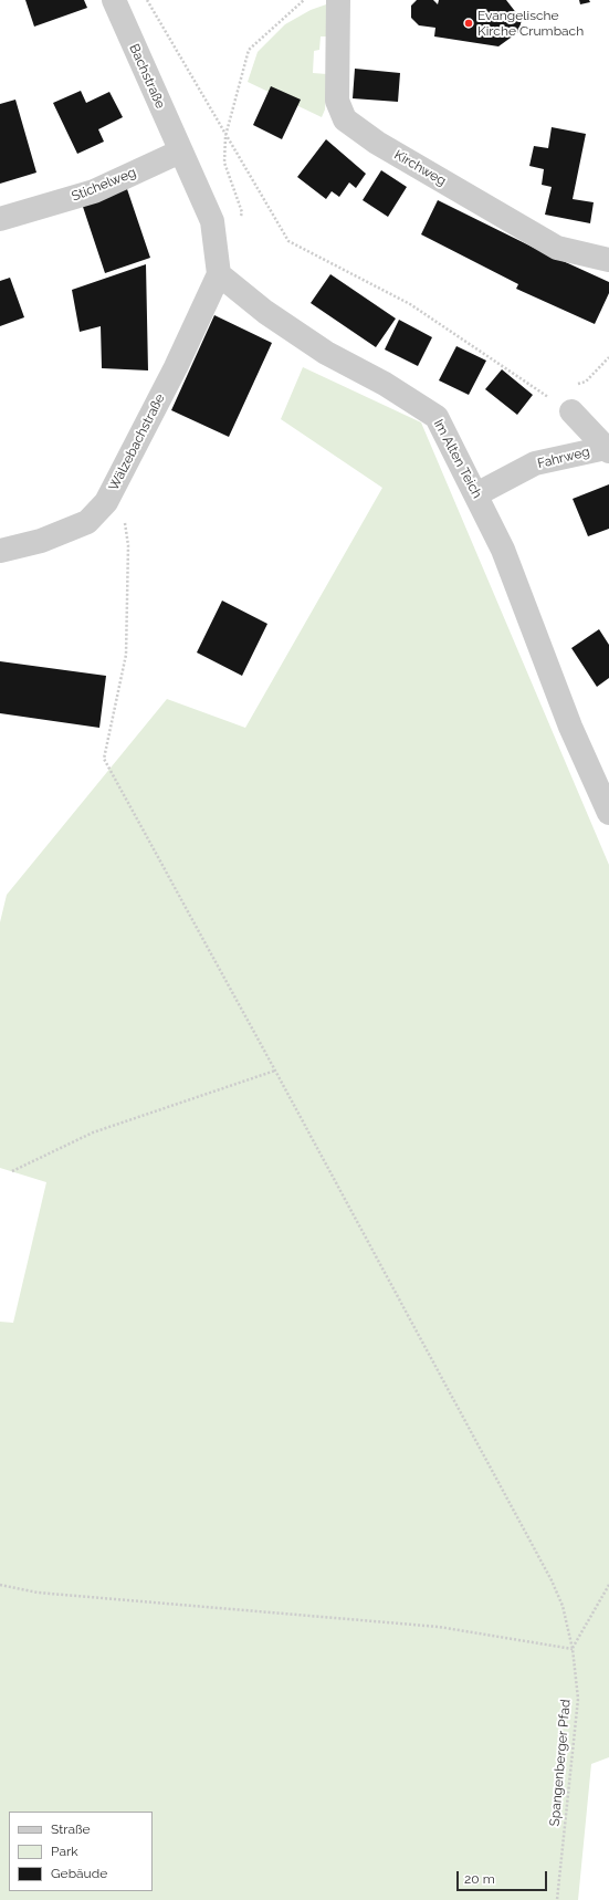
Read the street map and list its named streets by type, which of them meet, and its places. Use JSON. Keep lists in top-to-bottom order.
{
  "streets": {
    "street": [
      "Bachstraße",
      "Kirchweg",
      "Stichelweg",
      "Wälzebachstraße",
      "Fahrweg",
      "Im Alten Teich"
    ],
    "path": ["Spangenberger Pfad"]
  },
  "crossings": [
    ["Bachstraße", "Stichelweg"],
    ["Wälzebachstraße", "Im Alten Teich"],
    ["Wälzebachstraße", "Spangenberger Pfad"],
    ["Fahrweg", "Im Alten Teich"]
  ],
  "places": ["Evangelische Kirche Crumbach"],
  "legend": ["Straße", "Park", "Gebäude"],
  "scale_bar": "20 m"
}
